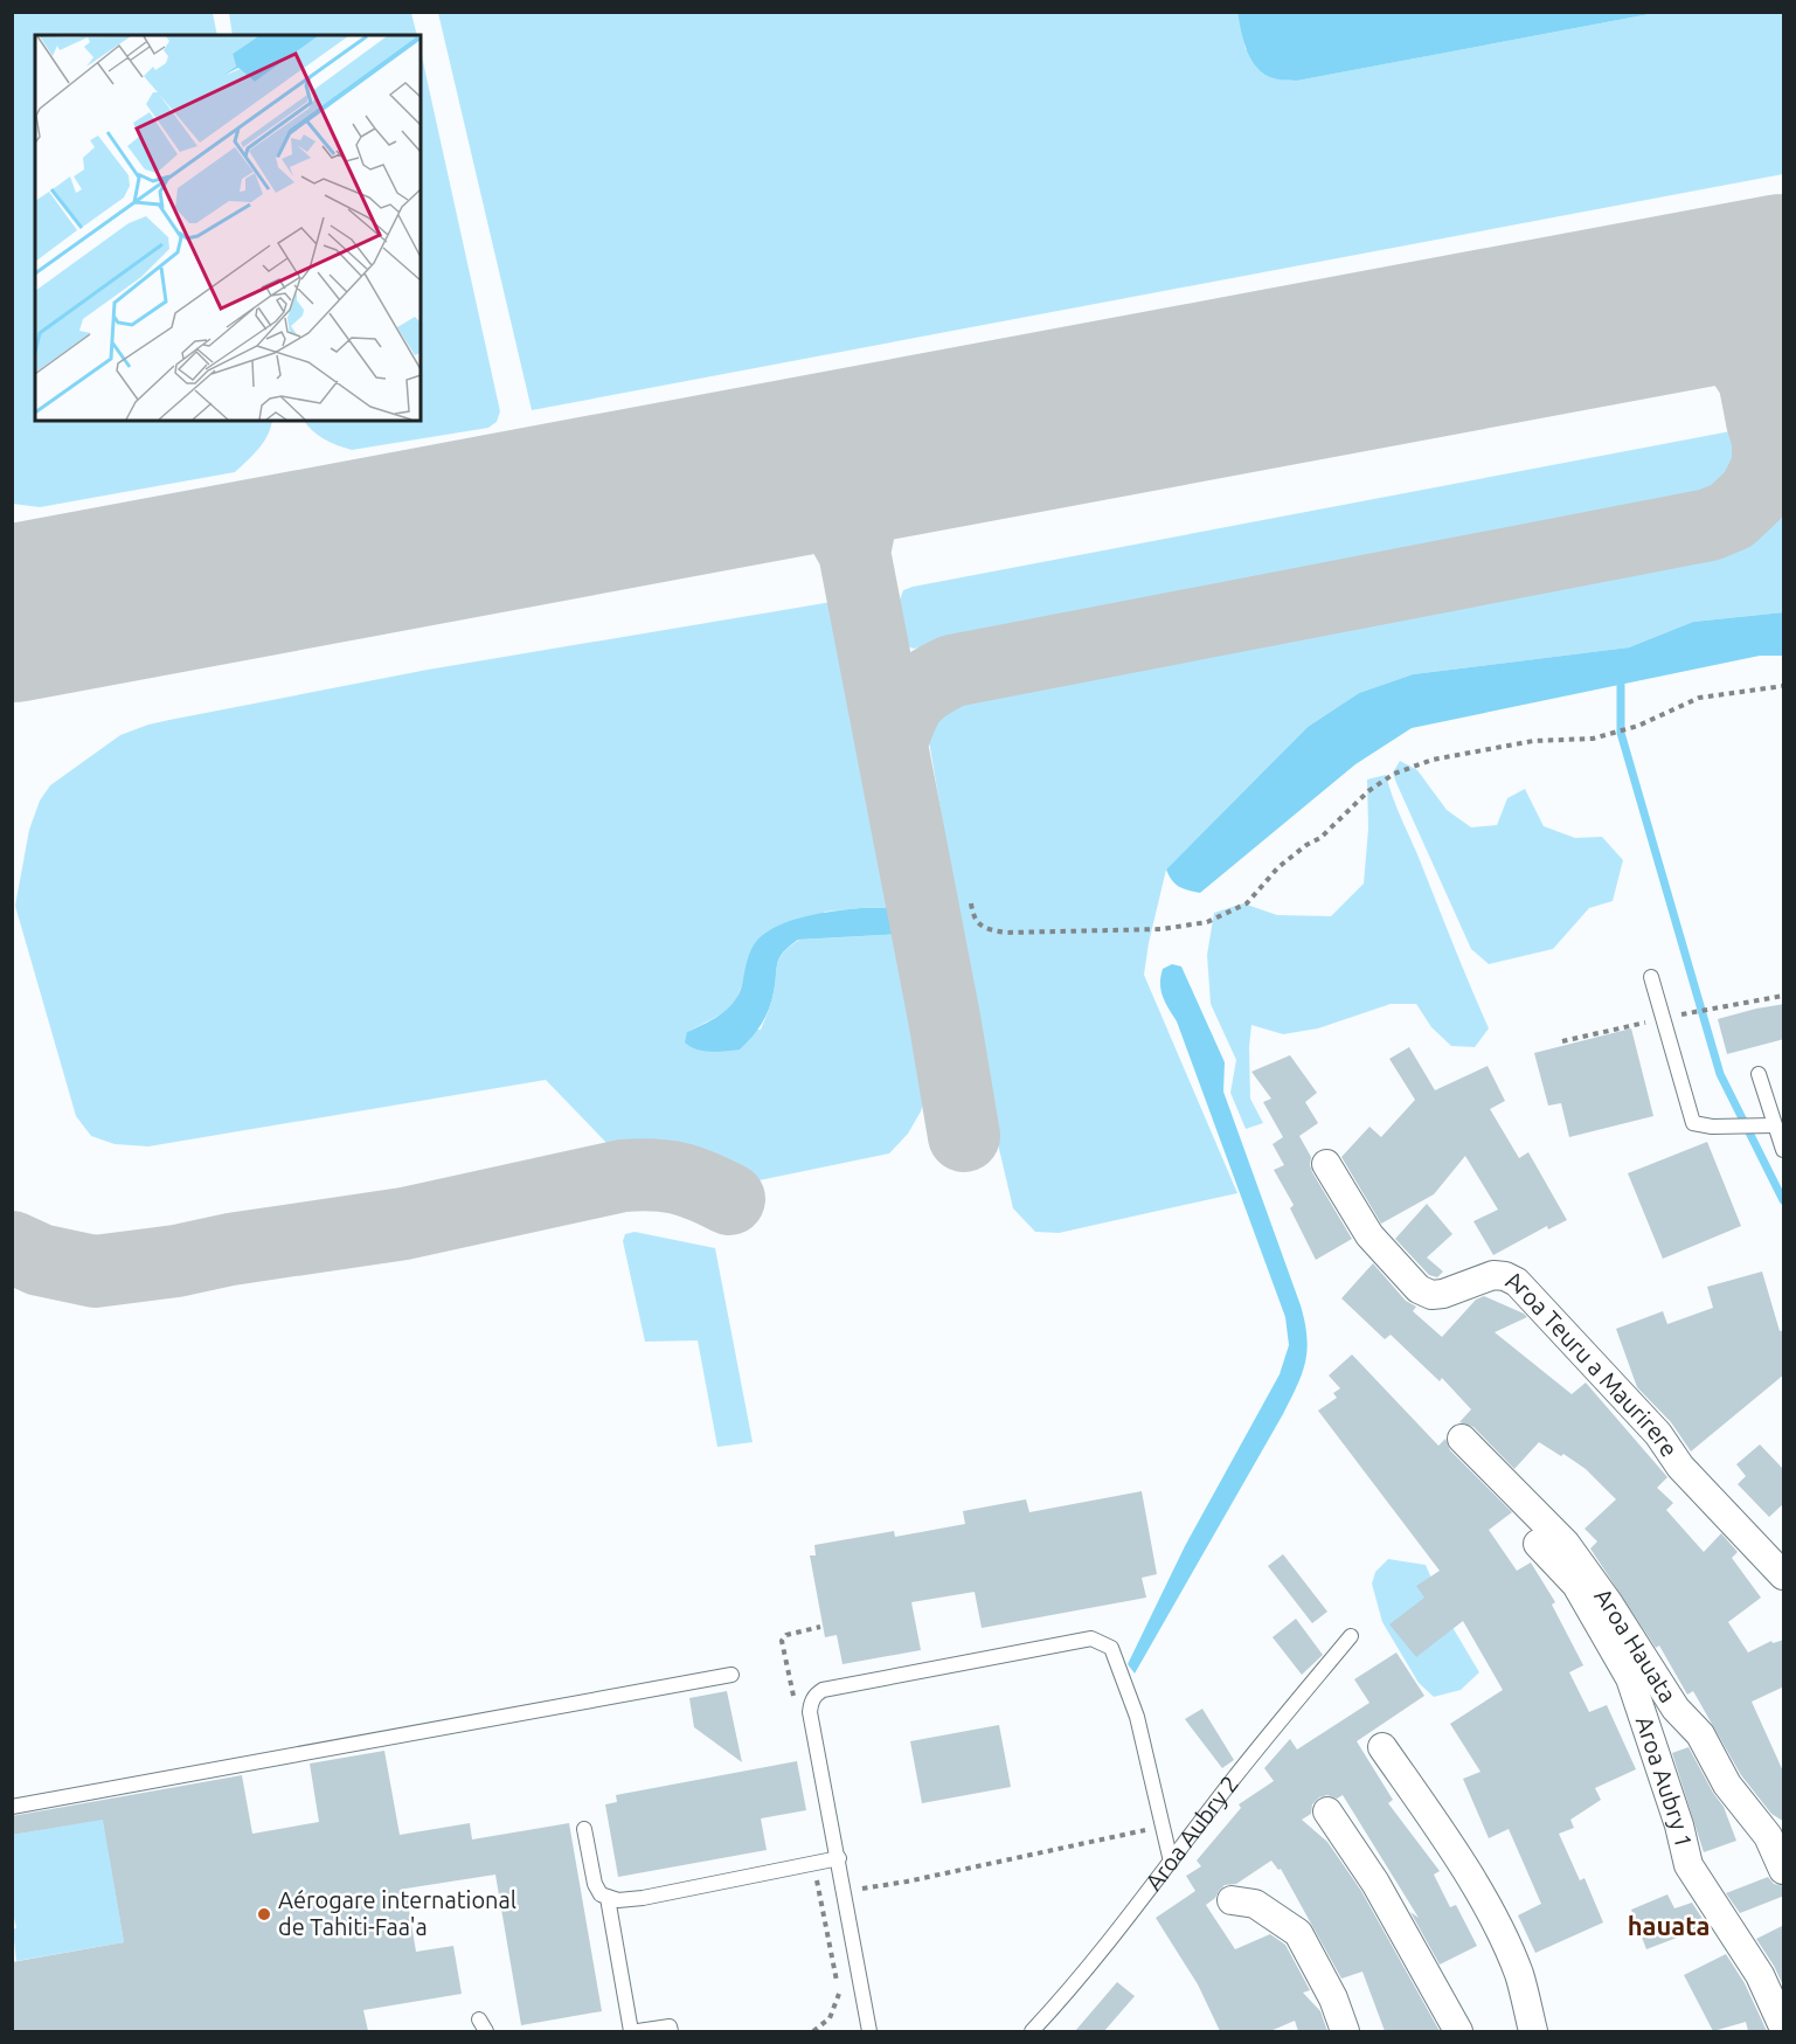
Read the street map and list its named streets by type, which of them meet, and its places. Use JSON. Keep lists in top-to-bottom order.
{
  "streets": {
    "street": ["Aroa Teuru a Maurirere", "Aroa Hauata", "Aroa Aubry 1"],
    "lane": ["Aroa Aubry 2"]
  },
  "districts": ["hauata"],
  "places": ["Aérogare international de Tahiti-Faa'a"]
}
